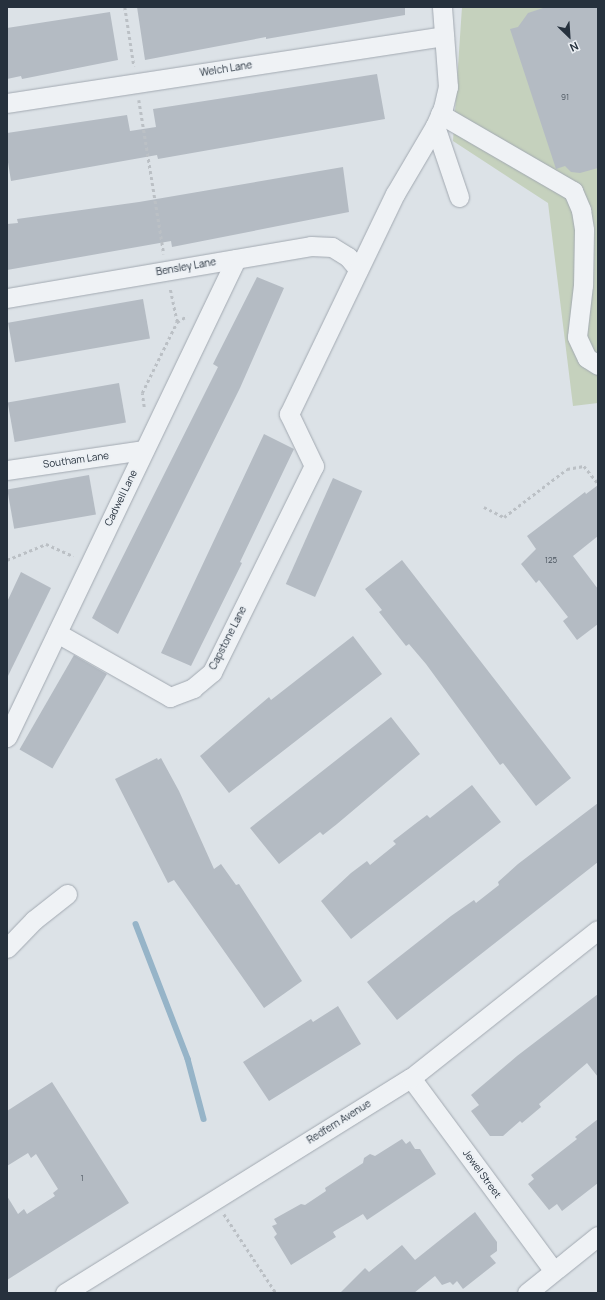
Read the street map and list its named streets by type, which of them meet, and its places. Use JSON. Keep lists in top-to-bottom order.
{
  "streets": {
    "street": [
      "Welch Lane",
      "Bensley Lane",
      "Southam Lane",
      "Cadwell Lane",
      "Capstone Lane",
      "Redfern Avenue",
      "Jewel Street"
    ]
  },
  "crossings": [
    ["Bensley Lane", "Cadwell Lane"],
    ["Bensley Lane", "Capstone Lane"],
    ["Southam Lane", "Cadwell Lane"],
    ["Cadwell Lane", "Capstone Lane"],
    ["Redfern Avenue", "Jewel Street"]
  ],
  "house_numbers": ["91", "125", "1"],
  "north": "bottom right"
}
